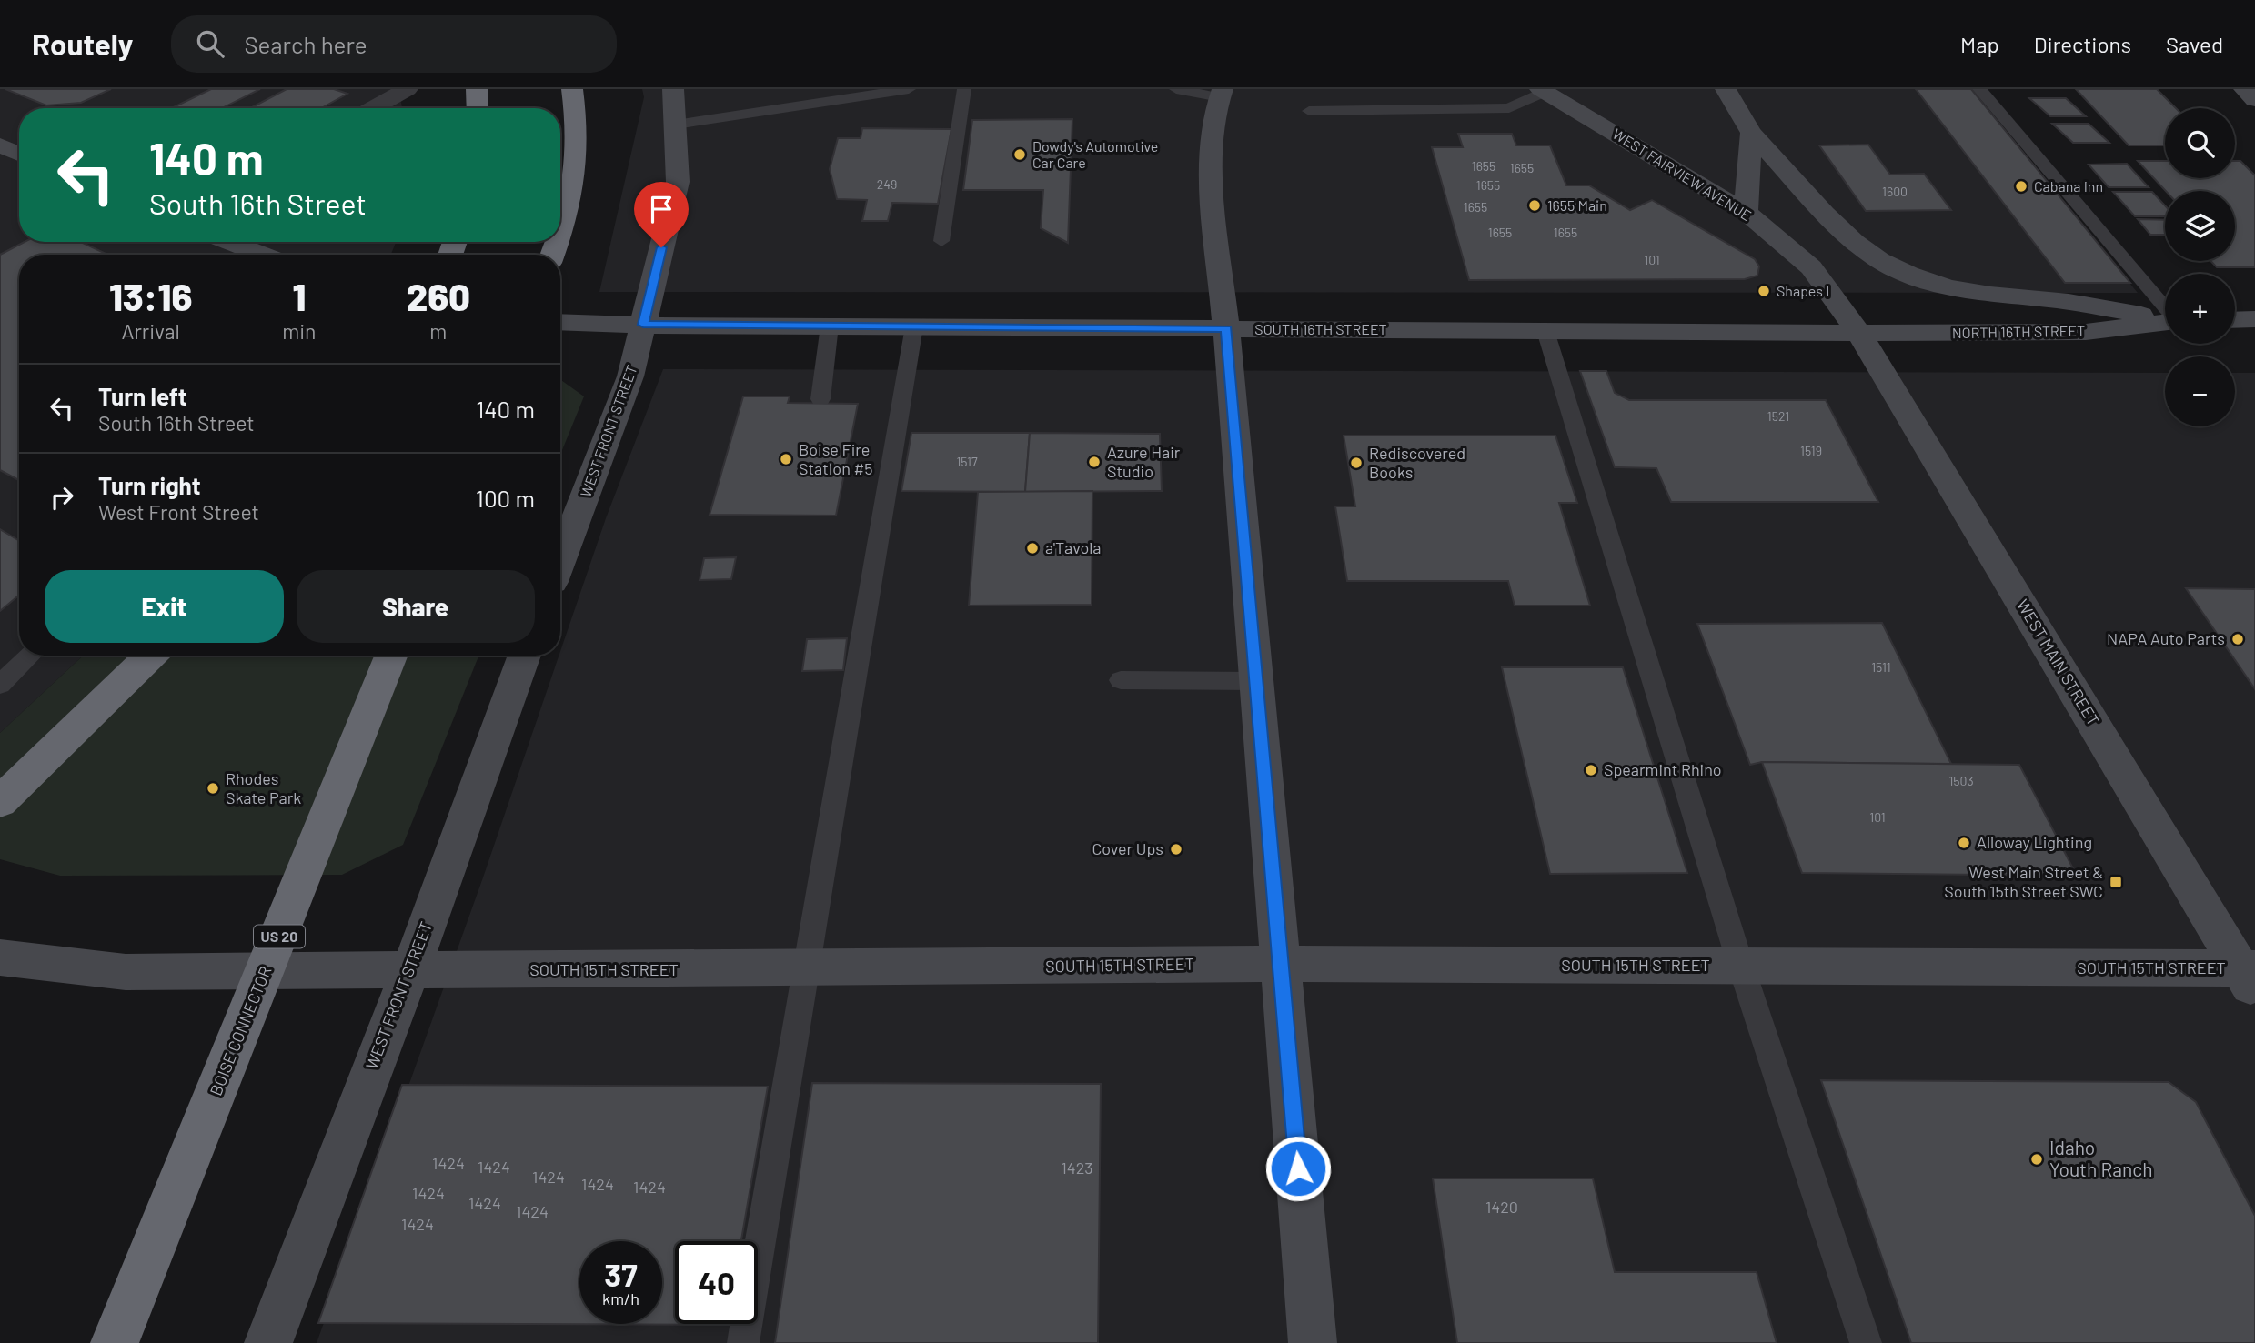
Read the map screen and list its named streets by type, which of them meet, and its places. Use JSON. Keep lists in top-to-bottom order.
{
  "streets": {
    "highway": ["US 20", "BOISE CONNECTOR"],
    "main road": [
      "WEST FAIRVIEW AVENUE",
      "SOUTH 16TH STREET",
      "NORTH 16TH STREET",
      "WEST FRONT STREET",
      "WEST MAIN STREET",
      "SOUTH 15TH STREET"
    ]
  },
  "crossings": [
    ["WEST FAIRVIEW AVENUE", "SOUTH 16TH STREET"],
    ["WEST FAIRVIEW AVENUE", "NORTH 16TH STREET"],
    ["WEST FAIRVIEW AVENUE", "WEST MAIN STREET"],
    ["SOUTH 16TH STREET", "NORTH 16TH STREET"],
    ["SOUTH 16TH STREET", "WEST FRONT STREET"],
    ["SOUTH 16TH STREET", "WEST MAIN STREET"],
    ["NORTH 16TH STREET", "WEST MAIN STREET"],
    ["WEST FRONT STREET", "SOUTH 15TH STREET"],
    ["WEST MAIN STREET", "SOUTH 15TH STREET"]
  ],
  "places": {
    "other": [
      "Dowdy's Automotive Car Care",
      "Cabana Inn",
      "1655 Main",
      "Shapes I",
      "Boise Fire Station #5",
      "Azure Hair Studio",
      "Rediscovered Books",
      "a'Tavola",
      "NAPA Auto Parts",
      "Spearmint Rhino",
      "Rhodes Skate Park",
      "Alloway Lighting",
      "Cover Ups",
      "Idaho Youth Ranch"
    ],
    "transit": ["West Main Street & South 15th Street SWC"]
  },
  "house_numbers": [
    "1655",
    "1655",
    "249",
    "1655",
    "1600",
    "1655",
    "1655",
    "1655",
    "101",
    "1521",
    "1519",
    "1517",
    "1511",
    "1503",
    "101",
    "1424",
    "1424",
    "1423",
    "1424",
    "1424",
    "1424",
    "1424",
    "1424",
    "1420",
    "1424",
    "1424"
  ],
  "page": {
    "header": "Routely",
    "search": "Search here",
    "nav": ["Map", "Directions", "Saved"],
    "map_buttons": ["+", "−"],
    "turn": ["140 m", "South 16th Street"],
    "eta": [
      "13:16",
      "Arrival",
      "1",
      "min",
      "260",
      "m"
    ],
    "list": [
      {
        "name": "Turn left",
        "note": "South 16th Street",
        "value": "140 m"
      },
      {
        "name": "Turn right",
        "note": "West Front Street",
        "value": "100 m"
      }
    ],
    "buttons": ["Exit", "Share"],
    "speed": "37 km/h",
    "limit": "40"
  }
}
